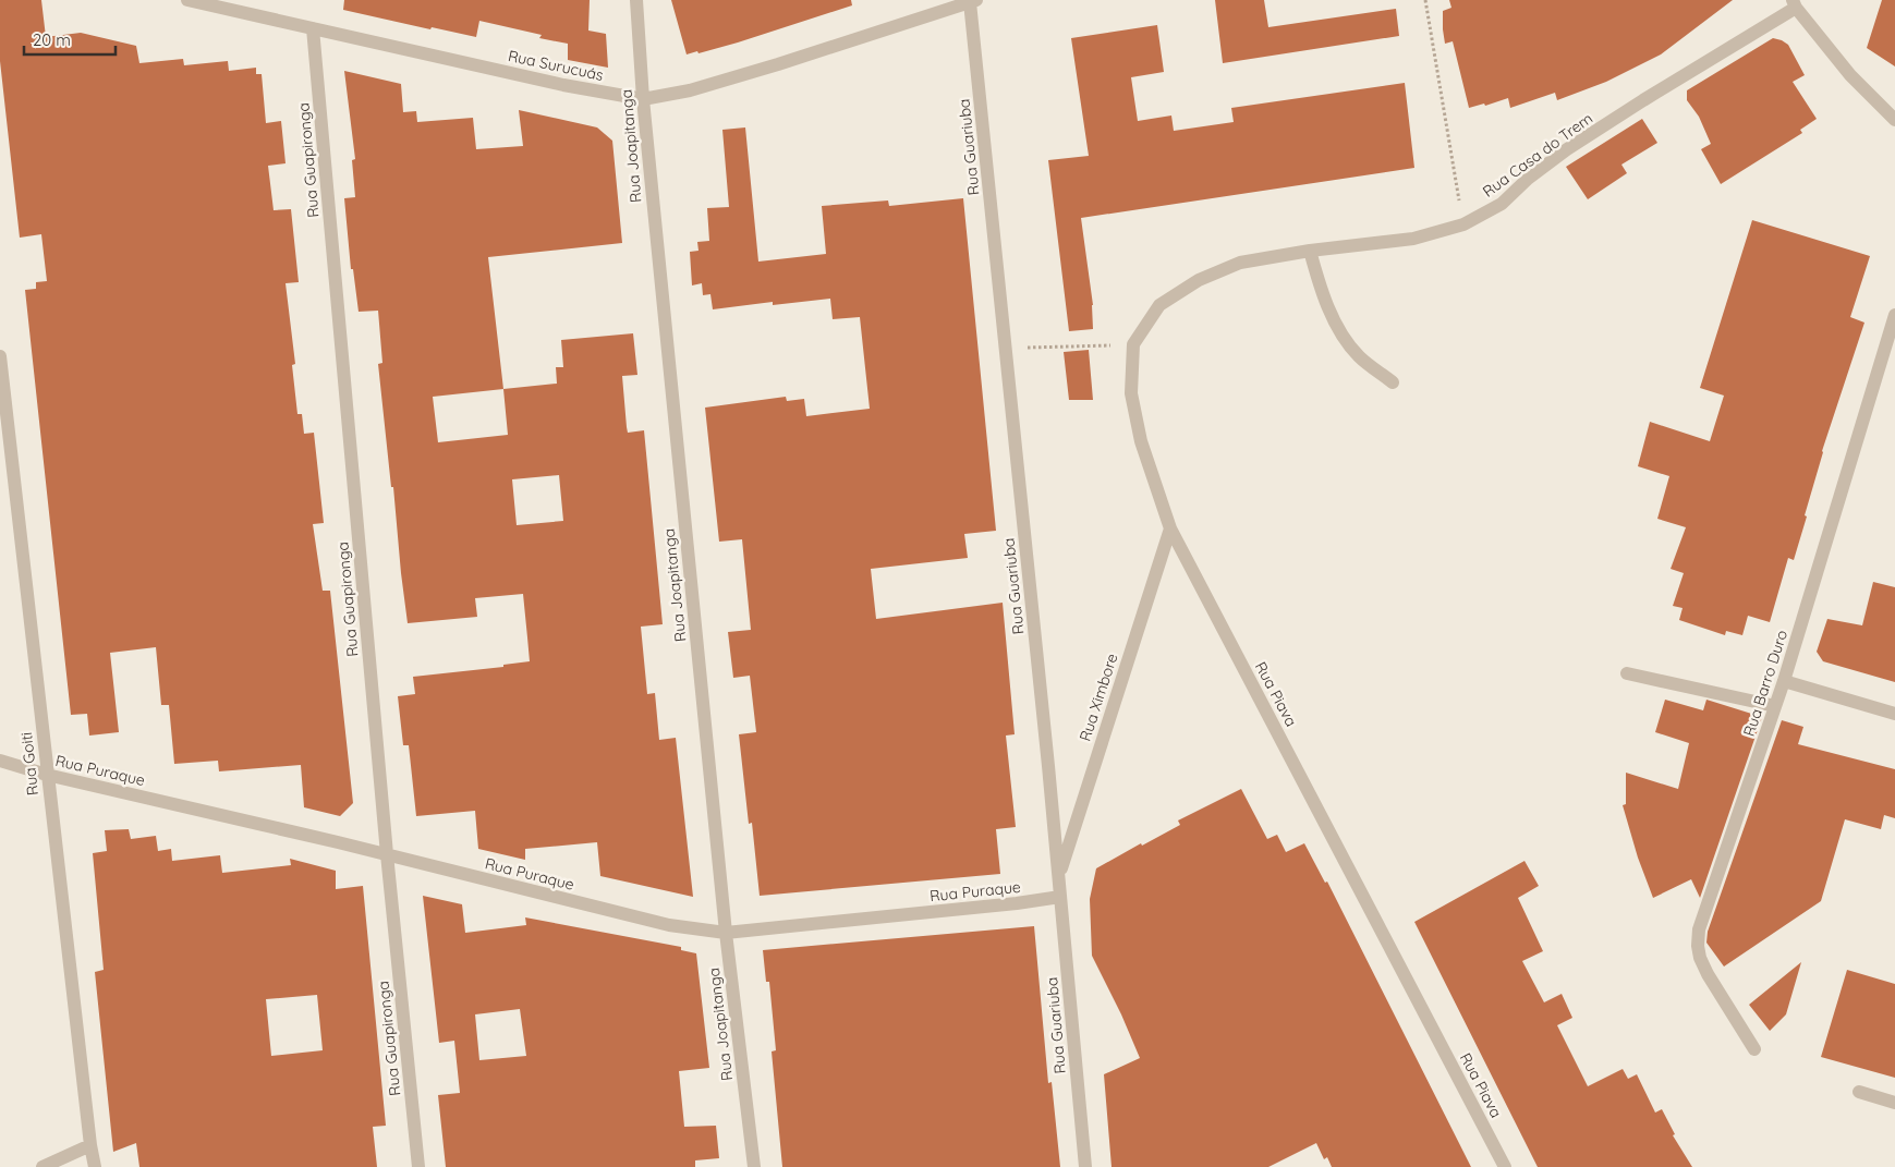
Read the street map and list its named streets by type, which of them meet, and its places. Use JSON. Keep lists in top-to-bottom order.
{
  "streets": {
    "street": [
      "Rua Surucuás",
      "Rua Joapitanga",
      "Rua Guariuba",
      "Rua Casa do Trem",
      "Rua Guapironga",
      "Rua Barro Duro",
      "Rua Piava",
      "Rua Ximbore",
      "Rua Goiti",
      "Rua Puraque"
    ]
  },
  "crossings": [
    ["Rua Surucuás", "Rua Joapitanga"],
    ["Rua Surucuás", "Rua Guariuba"],
    ["Rua Surucuás", "Rua Guapironga"],
    ["Rua Joapitanga", "Rua Puraque"],
    ["Rua Guariuba", "Rua Ximbore"],
    ["Rua Guariuba", "Rua Puraque"],
    ["Rua Casa do Trem", "Rua Piava"],
    ["Rua Guapironga", "Rua Puraque"],
    ["Rua Piava", "Rua Ximbore"],
    ["Rua Goiti", "Rua Puraque"]
  ],
  "scale_bar": "20 m"
}
